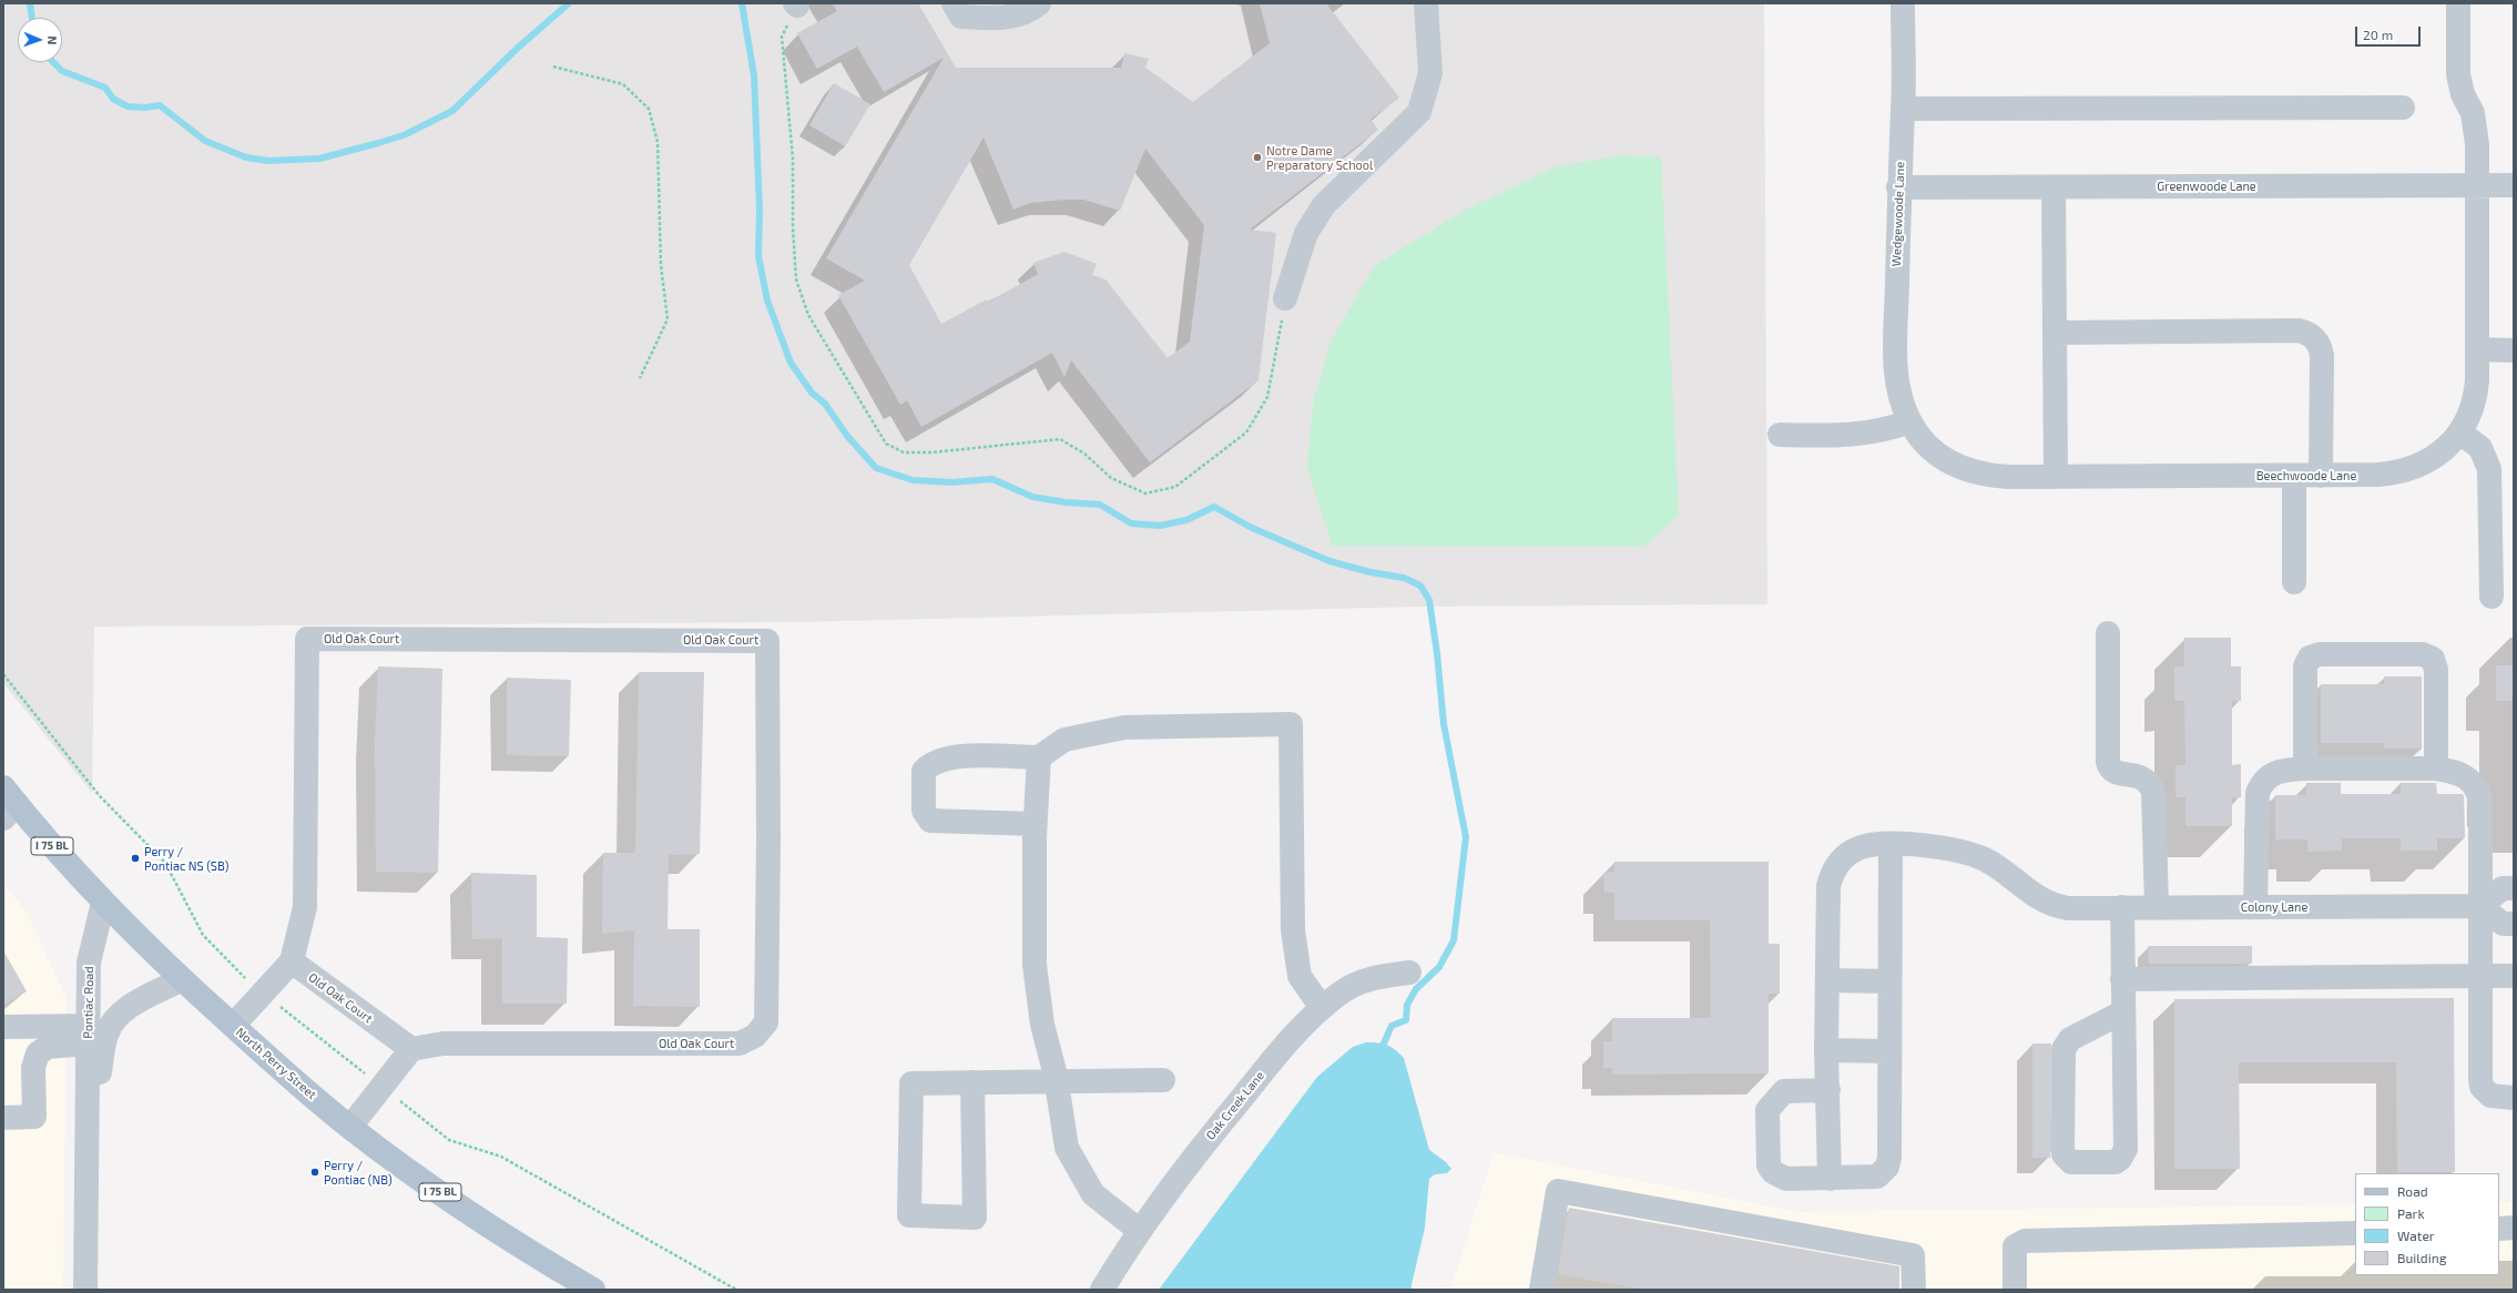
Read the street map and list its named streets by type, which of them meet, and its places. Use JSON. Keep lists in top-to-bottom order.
{
  "streets": {
    "main road": ["I 75 BL", "North Perry Street"],
    "street": [
      "Greenwoode Lane",
      "Wedgewoode Lane",
      "Beechwoode Lane",
      "Old Oak Court",
      "Colony Lane",
      "Pontiac Road",
      "Oak Creek Lane"
    ]
  },
  "crossings": [
    ["Greenwoode Lane", "Wedgewoode Lane"],
    ["Greenwoode Lane", "Beechwoode Lane"],
    ["Wedgewoode Lane", "Beechwoode Lane"],
    ["Old Oak Court", "North Perry Street"],
    ["Pontiac Road", "North Perry Street"]
  ],
  "places": ["Notre Dame Preparatory School", "Perry / Pontiac NS (SB)", "Perry / Pontiac (NB)"],
  "legend": [
    "Road",
    "Park",
    "Water",
    "Building"
  ],
  "scale_bar": "20 m",
  "north": "right"
}
